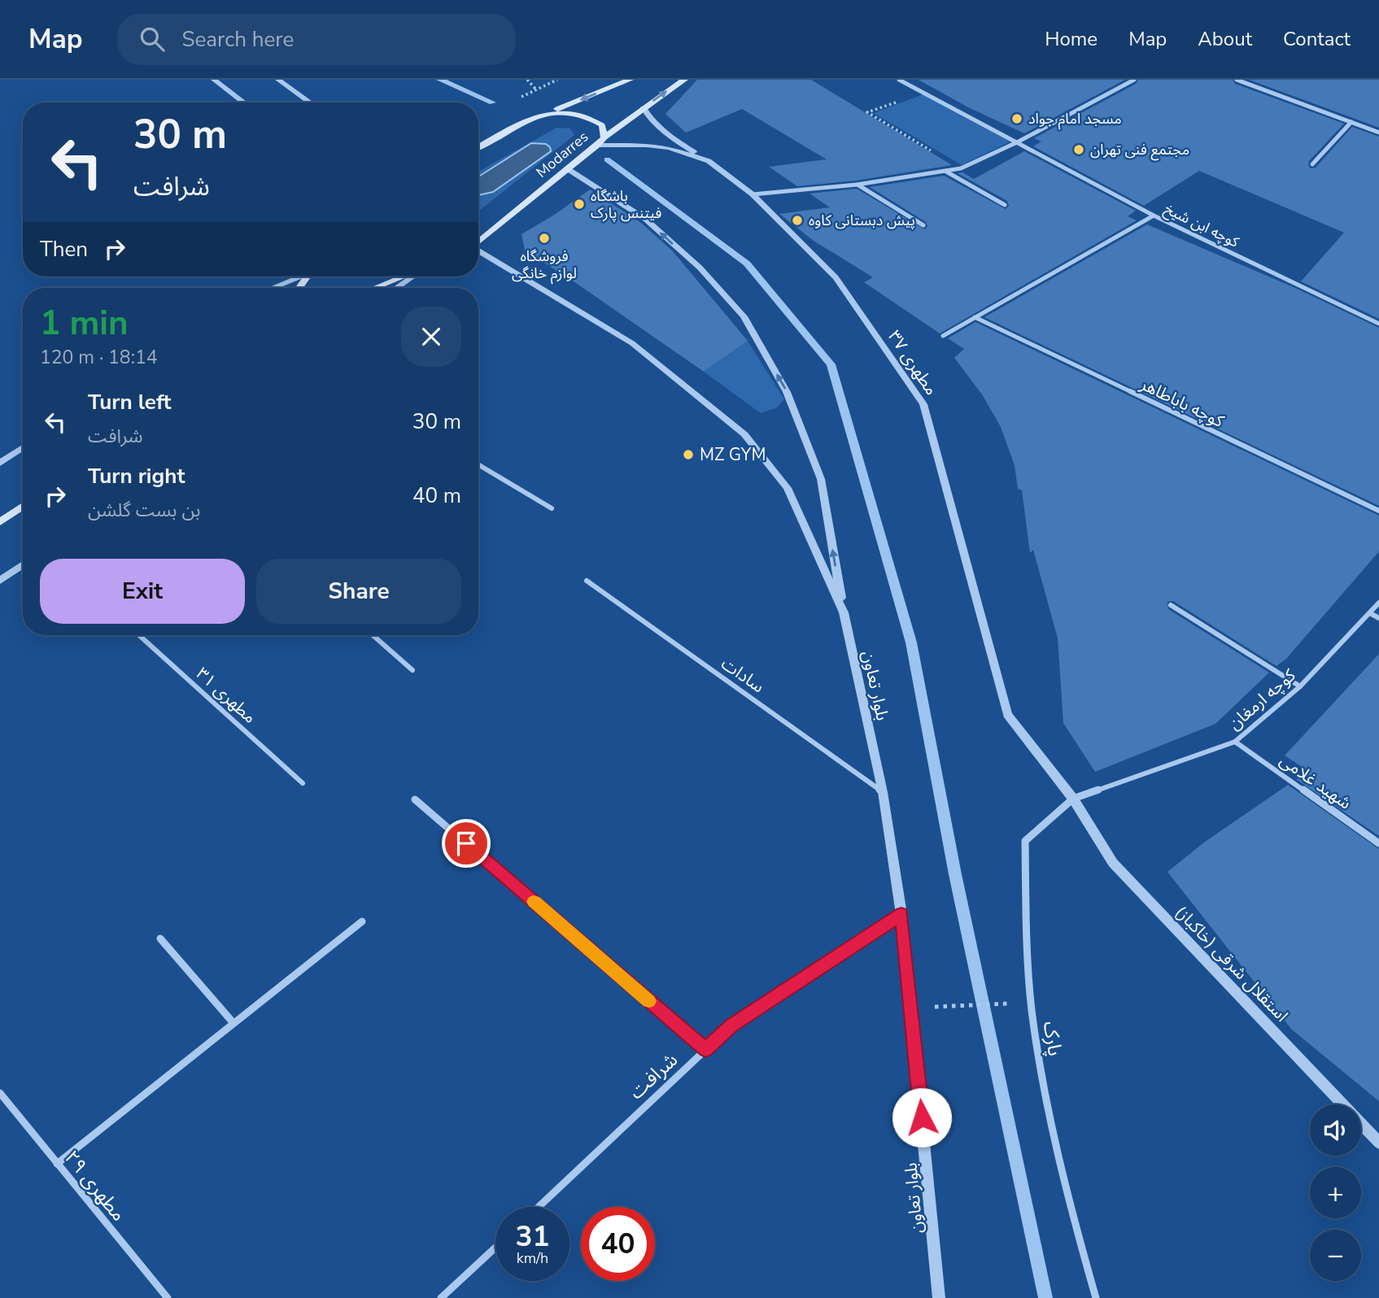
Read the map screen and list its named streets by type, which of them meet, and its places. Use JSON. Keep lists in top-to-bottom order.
{
  "streets": {
    "main road": ["Modarres"],
    "street": [
      "کوچه ابن شیخ",
      "مطهری ۳۷",
      "کوچه باباطاهر",
      "سادات",
      "بلوار تعاون",
      "مطهری ۳۱",
      "کوچه ارمغان",
      "شهید غلامی",
      "استقلال شرقی (خاکباز)",
      "پارک",
      "شرافت",
      "مطهری ۲۹"
    ]
  },
  "crossings": [
    ["Modarres", "مطهری ۳۷"],
    ["مطهری ۳۷", "کوچه ارمغان"],
    ["مطهری ۳۷", "استقلال شرقی (خاکباز)"],
    ["مطهری ۳۷", "پارک"],
    ["سادات", "بلوار تعاون"],
    ["بلوار تعاون", "شرافت"],
    ["کوچه ارمغان", "شهید غلامی"],
    ["کوچه ارمغان", "استقلال شرقی (خاکباز)"],
    ["کوچه ارمغان", "پارک"],
    ["استقلال شرقی (خاکباز)", "پارک"]
  ],
  "places": [
    "مسجد امام جواد",
    "مجتمع فنی تهران",
    "باشگاه فیتنس پارک",
    "پیش دبستانی کاوه",
    "فروشگاه لوازم خانگی",
    "MZ GYM"
  ],
  "page": {
    "header": "Map",
    "search": "Search here",
    "nav": [
      "Home",
      "Map",
      "About",
      "Contact"
    ],
    "turn": ["30 m", "شرافت"],
    "then": "Then",
    "heading": ["1 min", "120 m · 18:14"],
    "list": [
      {
        "name": "Turn left",
        "note": "شرافت",
        "value": "30 m"
      },
      {
        "name": "Turn right",
        "note": "بن بست گلشن",
        "value": "40 m"
      }
    ],
    "buttons": ["Exit", "Share"],
    "map_buttons": ["+", "−"],
    "speed": "31 km/h",
    "limit": "40"
  }
}
